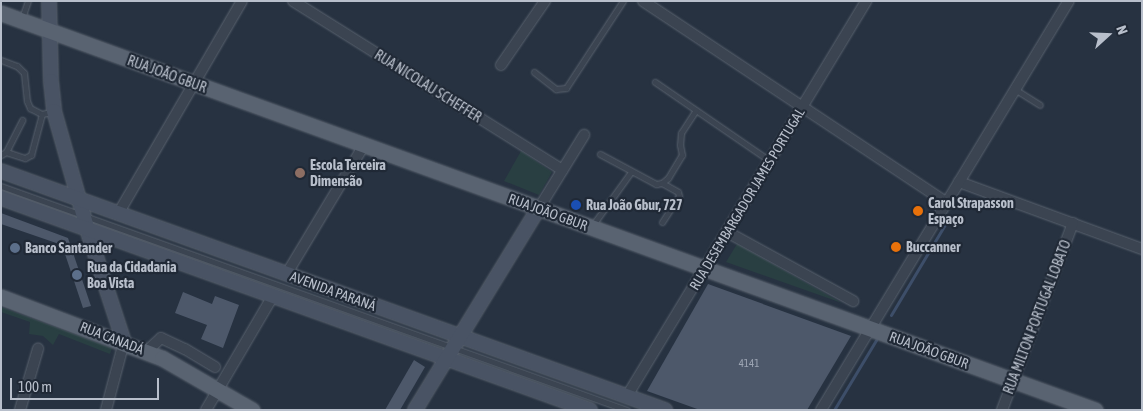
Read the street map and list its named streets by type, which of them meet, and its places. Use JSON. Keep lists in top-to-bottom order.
{
  "streets": {
    "main road": ["RUA JOÃO GBUR", "RUA CANADÁ"],
    "street": [
      "RUA NICOLAU SCHEFFER",
      "RUA DESEMBARGADOR JAMES PORTUGAL",
      "AVENIDA PARANÁ",
      "RUA MILTON PORTUGAL LOBATO"
    ]
  },
  "crossings": [
    ["RUA JOÃO GBUR", "RUA DESEMBARGADOR JAMES PORTUGAL"],
    ["RUA JOÃO GBUR", "RUA MILTON PORTUGAL LOBATO"],
    ["RUA DESEMBARGADOR JAMES PORTUGAL", "AVENIDA PARANÁ"]
  ],
  "places": [
    "Escola Terceira Dimensão",
    "Rua João Gbur, 727",
    "Carol Strapasson Espaço",
    "Buccanner",
    "Banco Santander",
    "Rua da Cidadania Boa Vista"
  ],
  "house_numbers": ["4141"],
  "scale_bar": "100 m",
  "north": "right"
}
